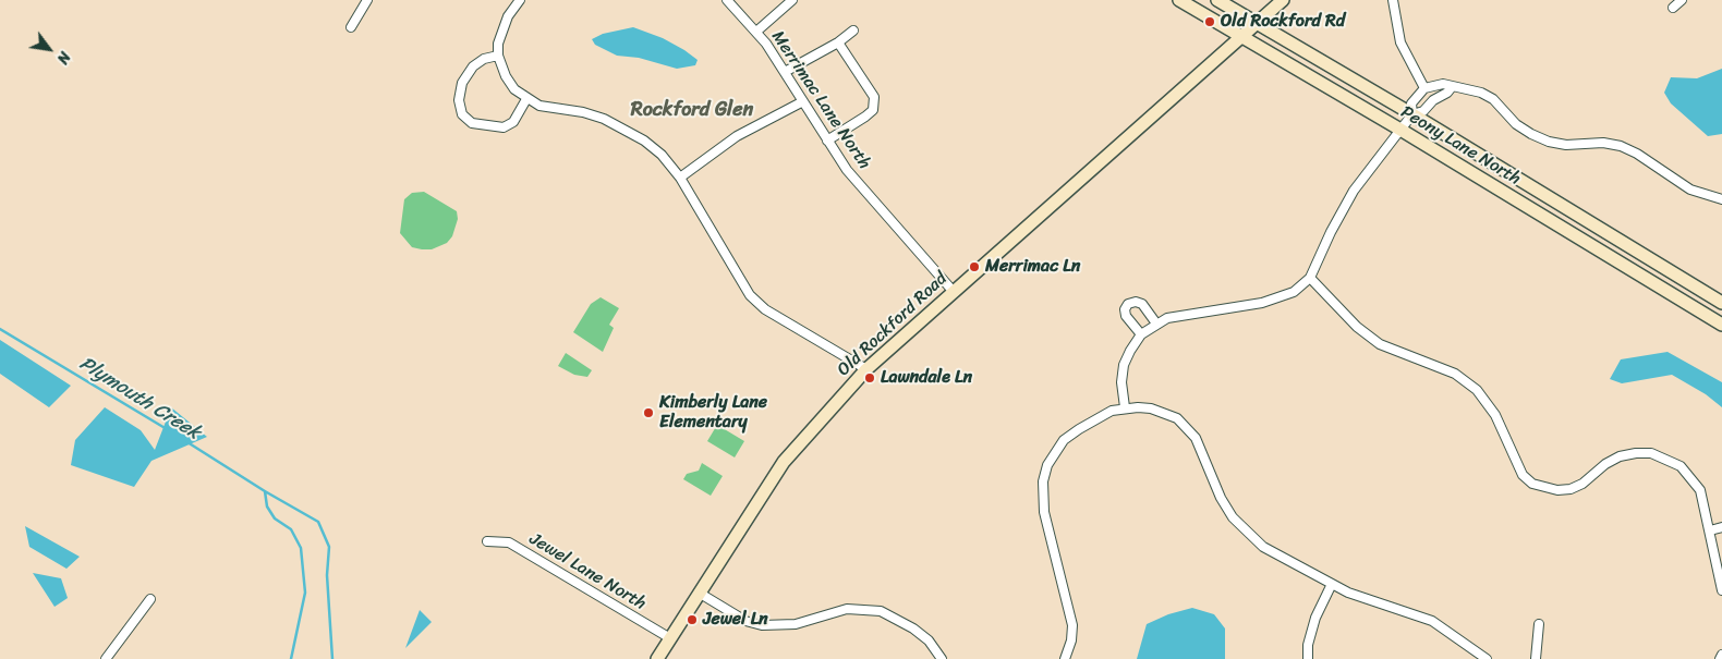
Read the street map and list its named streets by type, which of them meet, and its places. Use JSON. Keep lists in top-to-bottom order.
{
  "streets": {
    "main road": ["Peony Lane North", "Old Rockford Road"],
    "street": ["Merrimac Lane North", "Jewel Lane North"]
  },
  "crossings": [
    ["Merrimac Lane North", "Old Rockford Road"],
    ["Peony Lane North", "Old Rockford Road"],
    ["Old Rockford Road", "Jewel Lane North"]
  ],
  "districts": ["Rockford Glen"],
  "water": ["Plymouth Creek"],
  "places": [
    "Old Rockford Rd",
    "Merrimac Ln",
    "Lawndale Ln",
    "Kimberly Lane Elementary",
    "Jewel Ln"
  ],
  "north": "bottom right"
}
